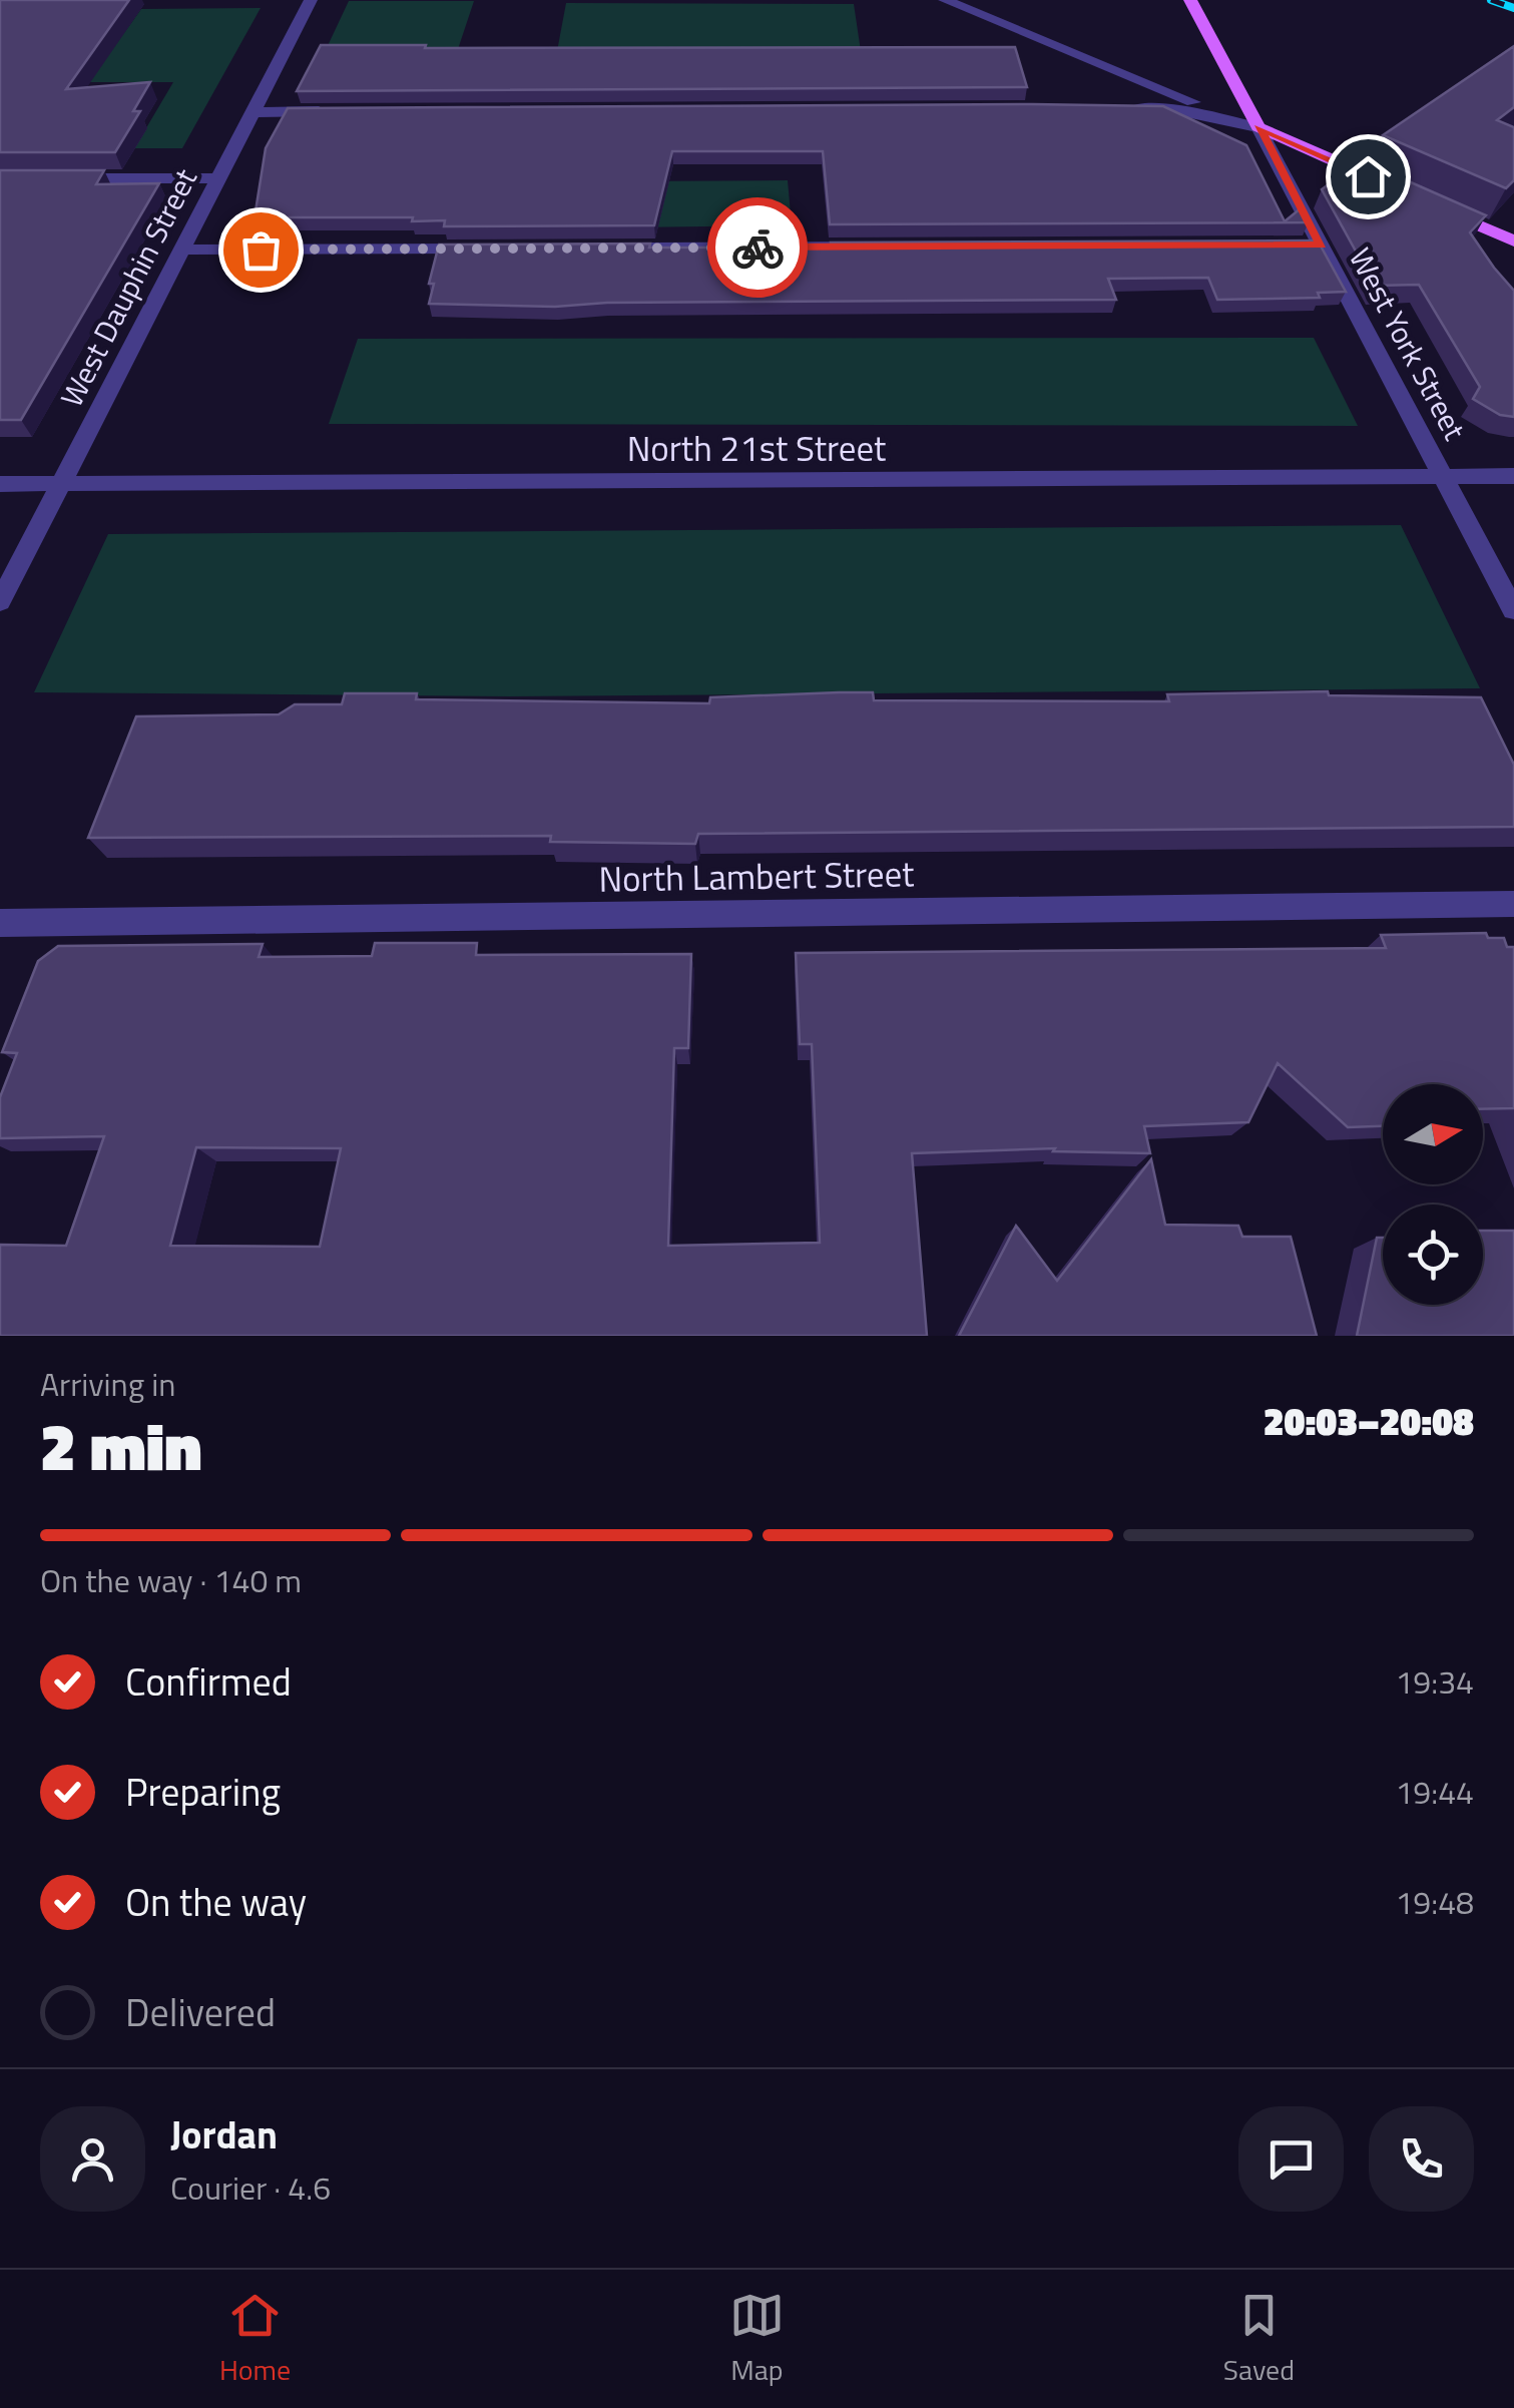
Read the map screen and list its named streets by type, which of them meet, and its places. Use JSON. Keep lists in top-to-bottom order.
{
  "streets": {
    "main road": ["West York Street"],
    "street": ["West Dauphin Street", "North 21st Street", "North Lambert Street"]
  },
  "crossings": [
    ["West Dauphin Street", "North 21st Street"],
    ["West York Street", "North 21st Street"]
  ],
  "north": "right",
  "page": {
    "heading": ["2 min", "Arriving in", "20:03–20:08"],
    "panel": ["Jordan", "Courier · 4.6"],
    "bar": "On the way · 140 m",
    "list": [
      ["Confirmed", "19:34"],
      ["Preparing", "19:44"],
      ["On the way", "19:48"],
      "Delivered"
    ],
    "tabs": ["Home", "Map", "Saved"]
  }
}
